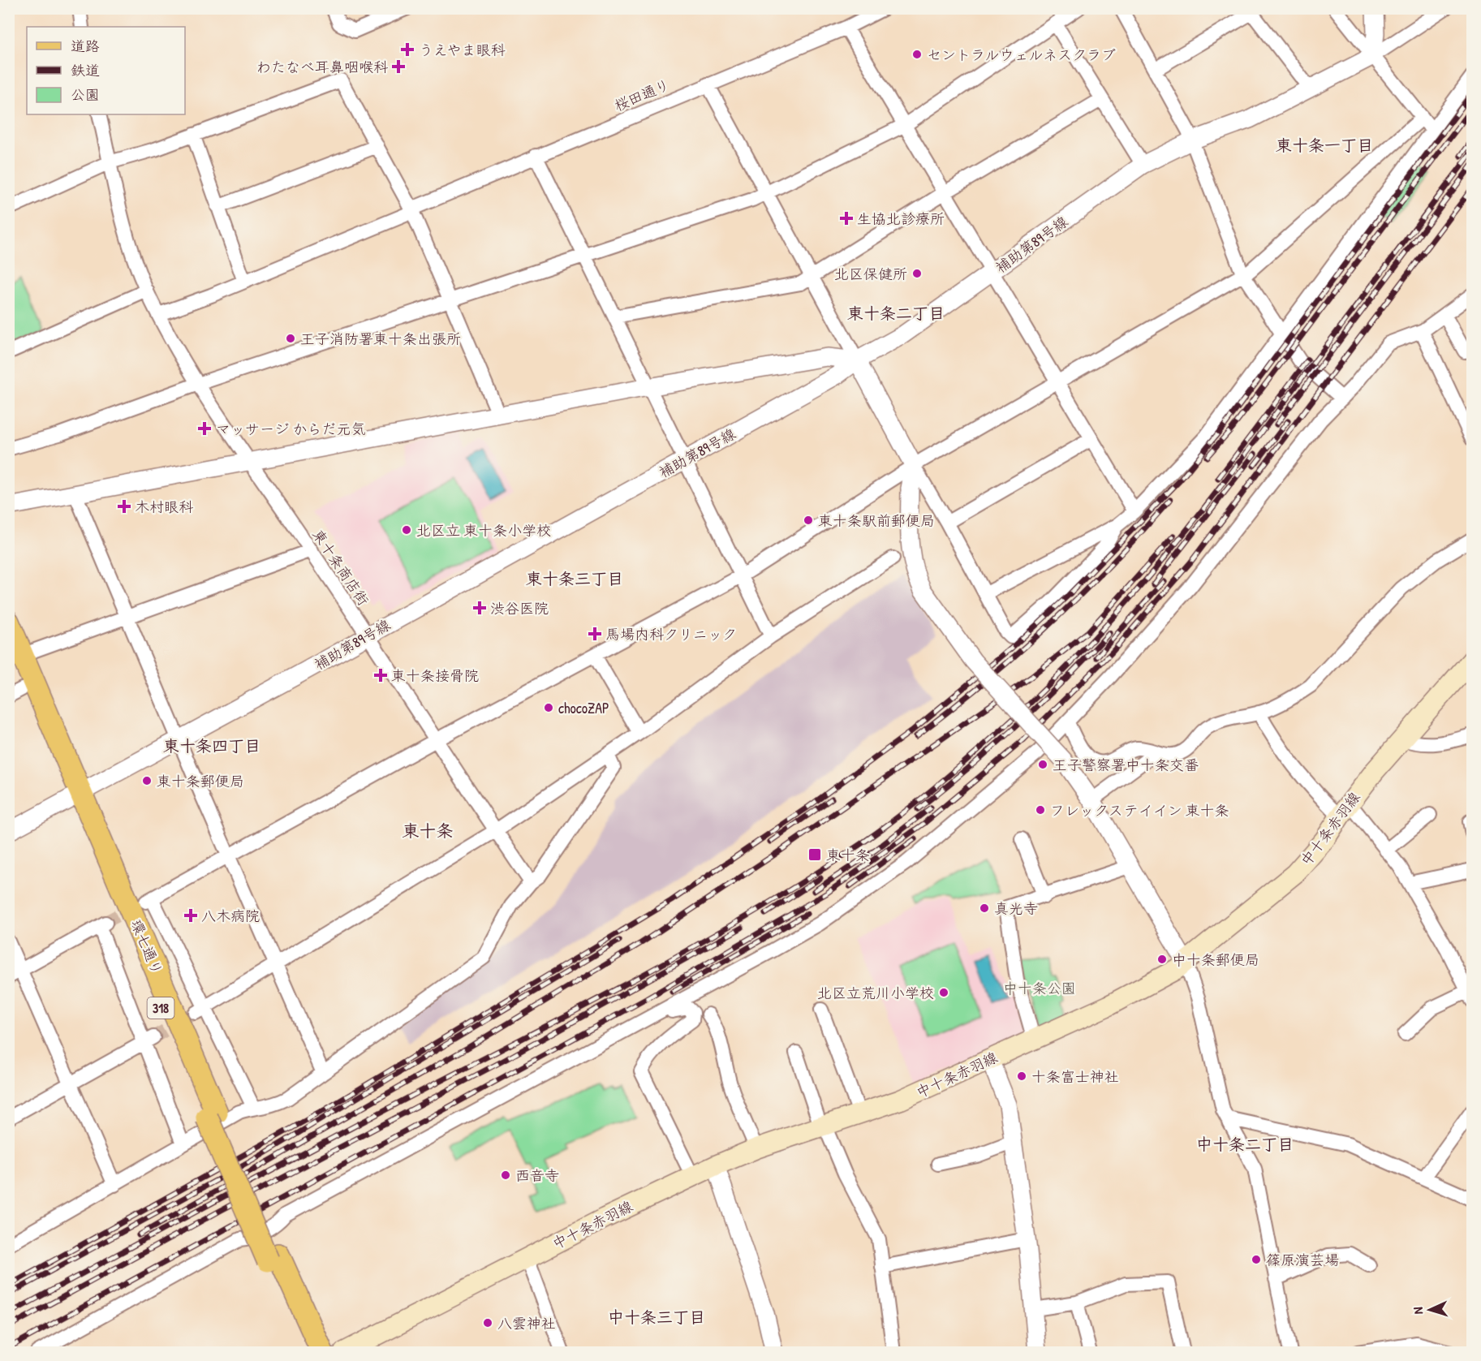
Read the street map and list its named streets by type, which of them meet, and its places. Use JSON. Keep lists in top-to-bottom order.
{
  "streets": {
    "main road": ["中十条赤羽線", "環七通り", "318"],
    "street": ["桜田通り", "補助第89号線", "東十条商店街"]
  },
  "crossings": [
    ["桜田通り", "東十条商店街"],
    ["補助第89号線", "東十条商店街"],
    ["補助第89号線", "環七通り"]
  ],
  "districts": [
    "東十条一丁目",
    "東十条二丁目",
    "東十条三丁目",
    "東十条四丁目",
    "東十条",
    "中十条二丁目",
    "中十条三丁目"
  ],
  "parks": ["中十条公園"],
  "places": {
    "health": [
      "うえやま眼科",
      "わたなべ耳鼻咽喉科",
      "生協北診療所",
      "マッサージ からだ元気",
      "木村眼科",
      "渋谷医院",
      "馬場内科クリニック",
      "東十条接骨院",
      "八木病院"
    ],
    "other": [
      "セントラルウェルネスクラブ",
      "北区保健所",
      "王子消防署東十条出張所",
      "東十条駅前郵便局",
      "北区立 東十条小学校",
      "chocoZAP",
      "王子警察署中十条交番",
      "東十条郵便局",
      "フレックステイイン 東十条",
      "真光寺",
      "中十条郵便局",
      "北区立荒川小学校",
      "十条富士神社",
      "西音寺",
      "篠原演芸場",
      "八雲神社"
    ],
    "transit": ["東十条"]
  },
  "legend": ["道路", "鉄道", "公園"],
  "north": "left"
}
